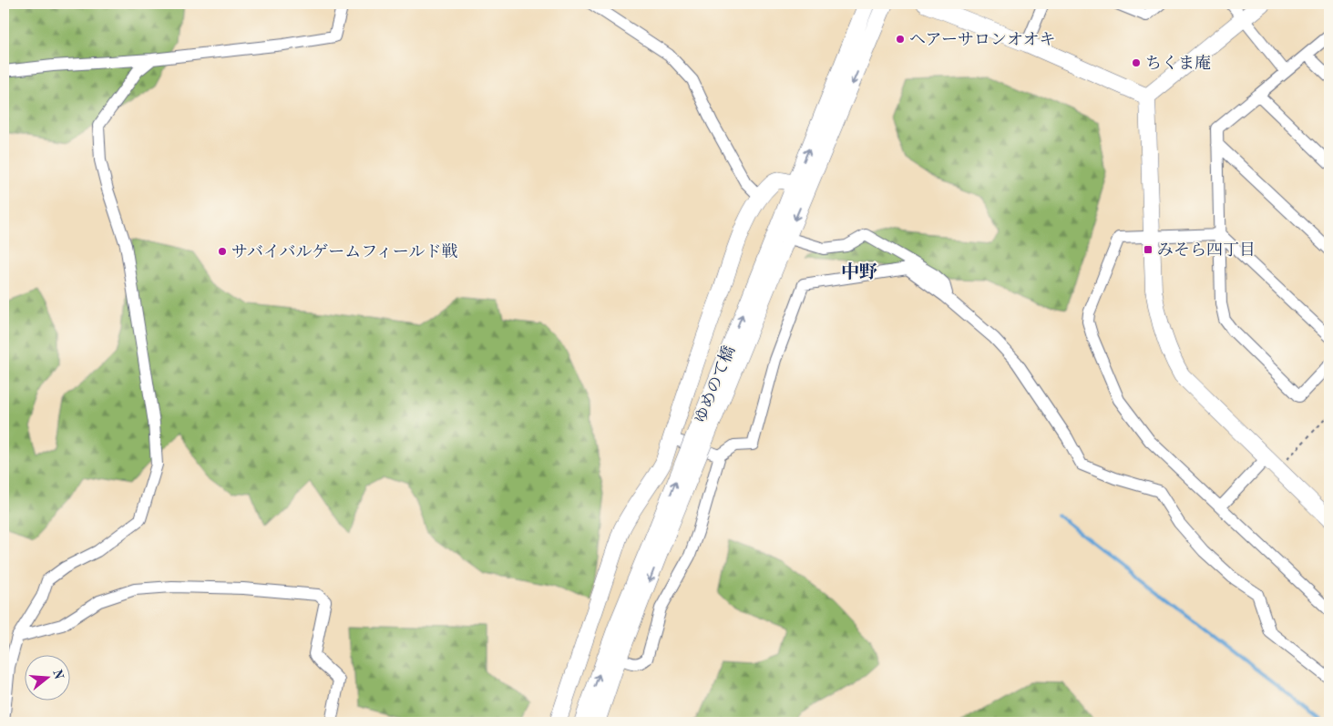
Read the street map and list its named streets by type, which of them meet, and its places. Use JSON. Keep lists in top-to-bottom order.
{
  "streets": {
    "street": ["ゆめのて橋"]
  },
  "districts": ["中野"],
  "places": {
    "other": ["ヘアーサロンオオキ", "ちくま庵", "サバイバルゲームフィールド戦"],
    "transit": ["みそら四丁目"]
  },
  "north": "right"
}
